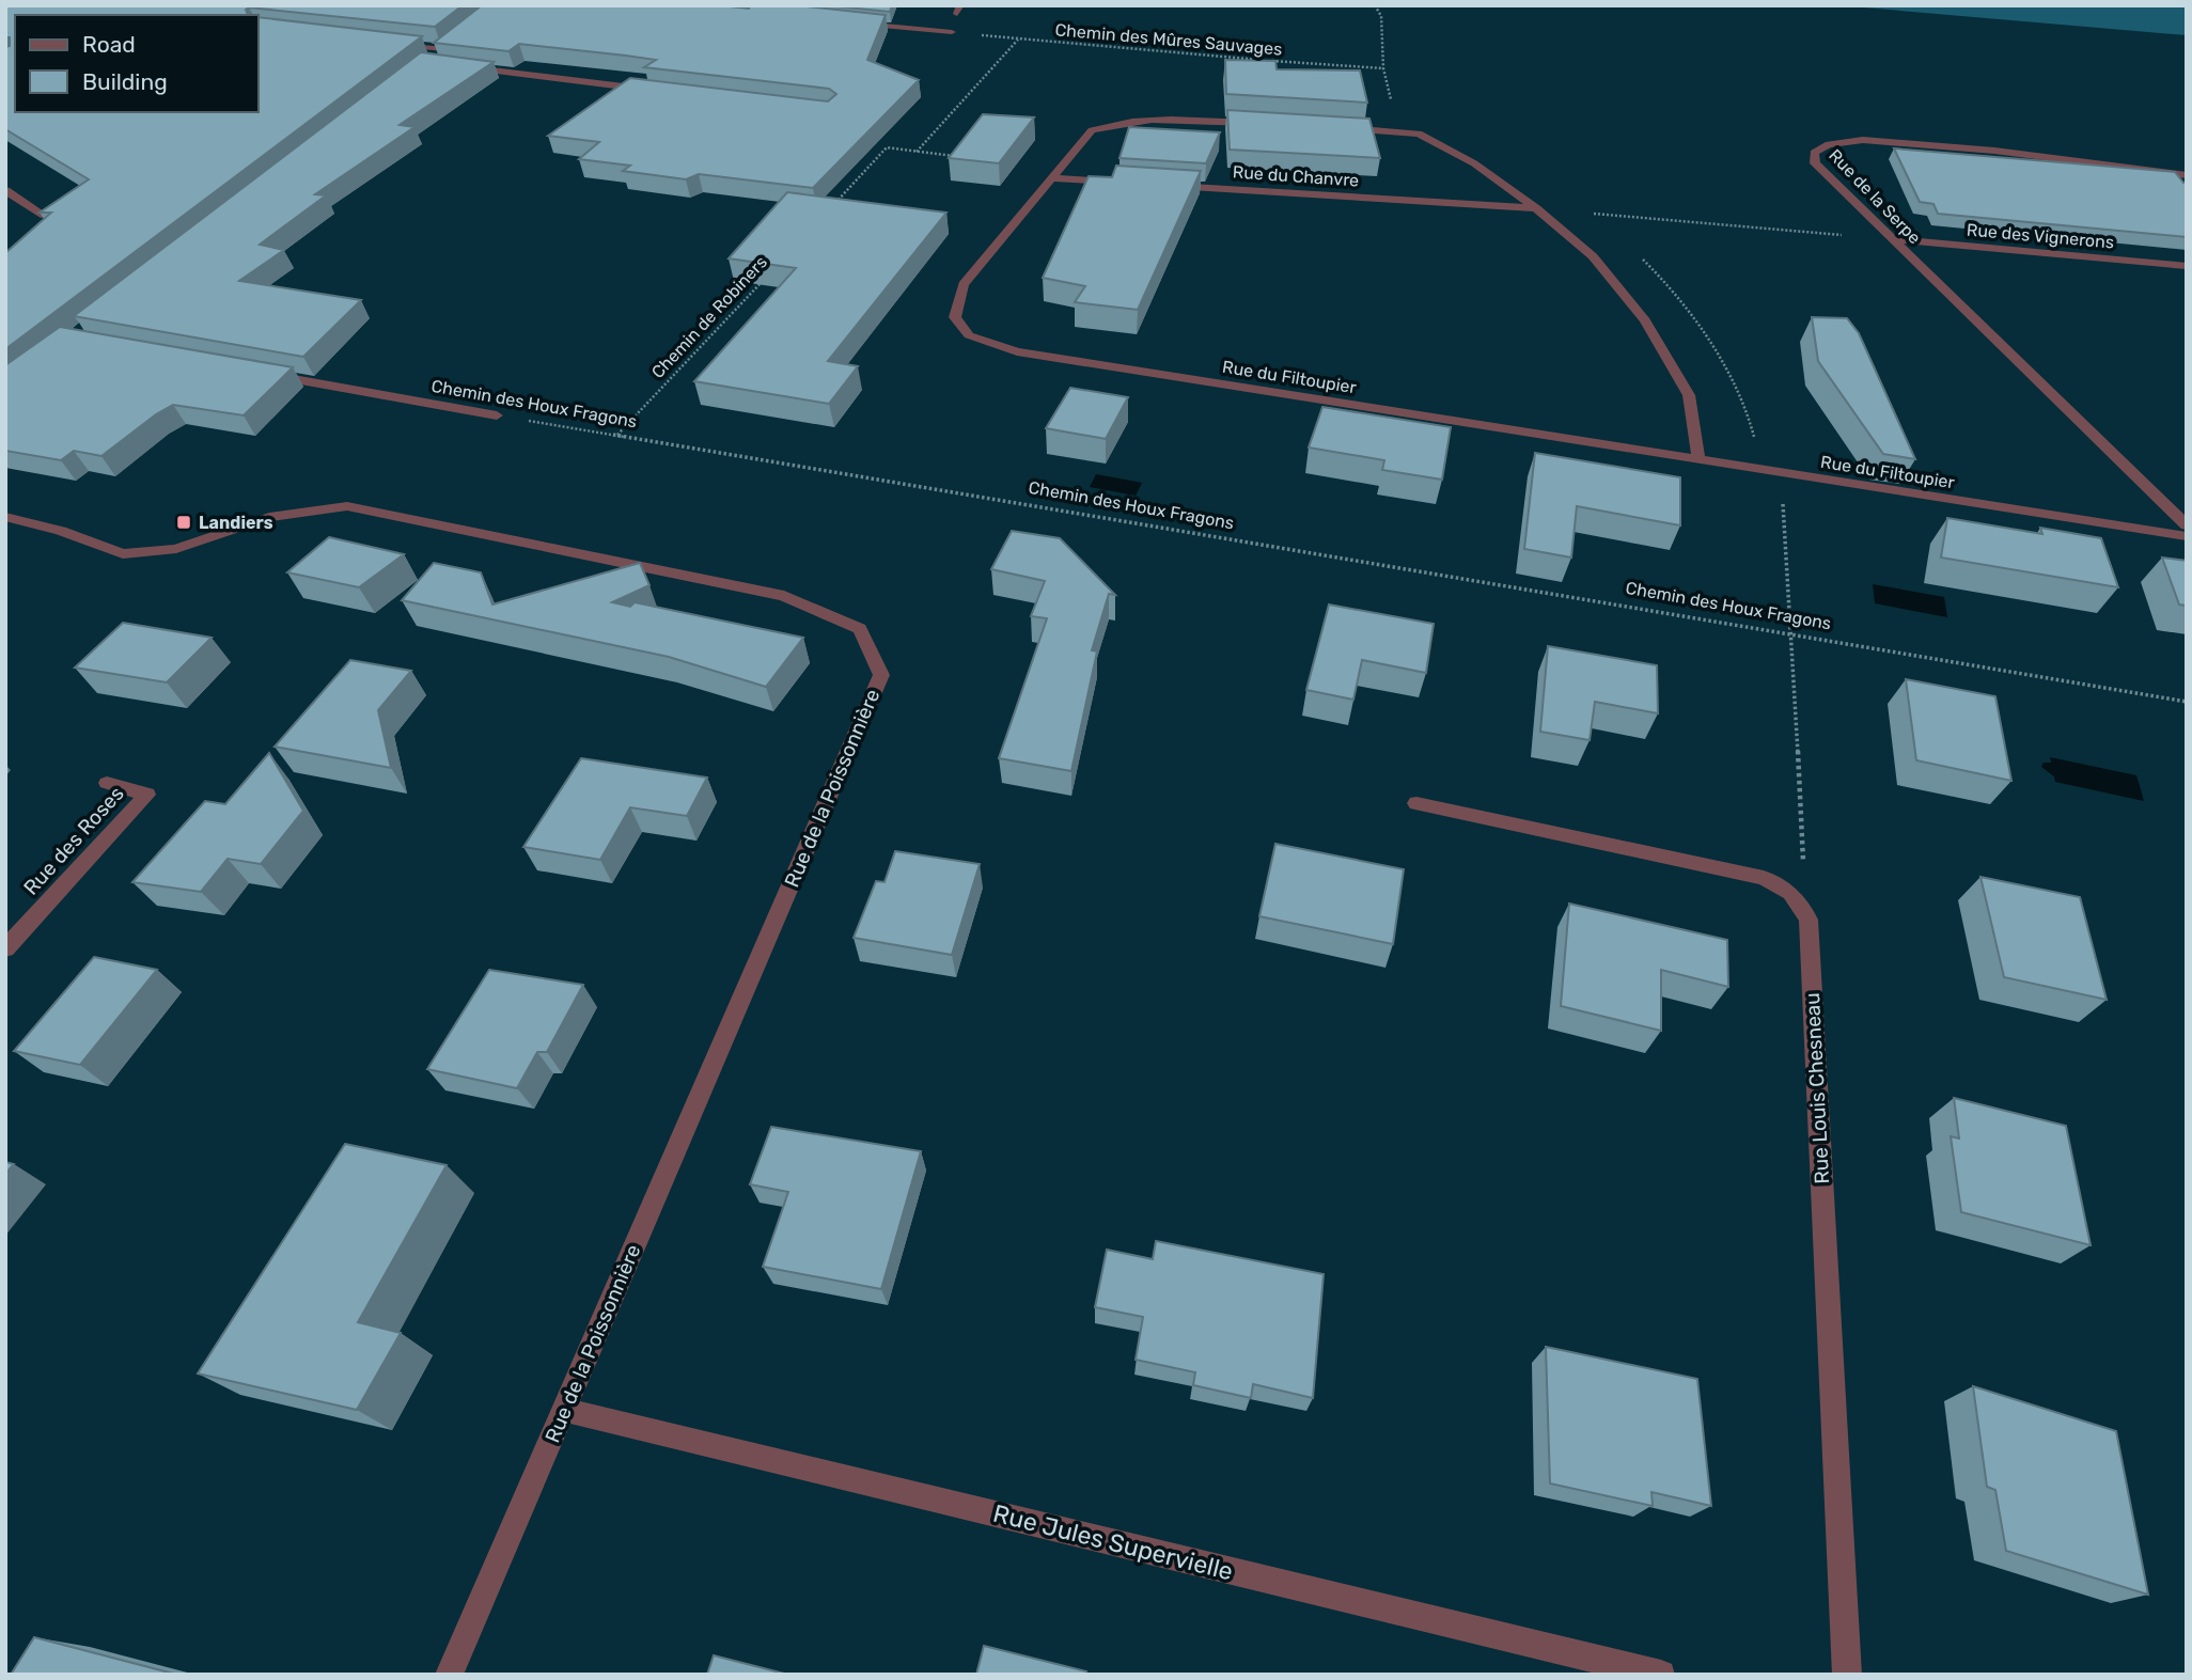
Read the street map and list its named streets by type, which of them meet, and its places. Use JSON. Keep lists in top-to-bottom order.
{
  "streets": {
    "street": [
      "Rue du Chanvre",
      "Rue de la Serpe",
      "Rue des Vignerons",
      "Rue du Filtoupier",
      "Chemin des Houx Fragons",
      "Rue de la Poissonnière",
      "Rue des Roses",
      "Rue Louis Chesneau",
      "Rue Jules Supervielle"
    ],
    "path": ["Chemin des Mûres Sauvages", "Chemin de Robiners"]
  },
  "crossings": [
    ["Rue de la Serpe", "Rue des Vignerons"],
    ["Chemin de Robiners", "Chemin des Houx Fragons"],
    ["Rue de la Poissonnière", "Rue Jules Supervielle"]
  ],
  "places": {
    "transit": ["Landiers"]
  },
  "legend": ["Road", "Building"]
}
